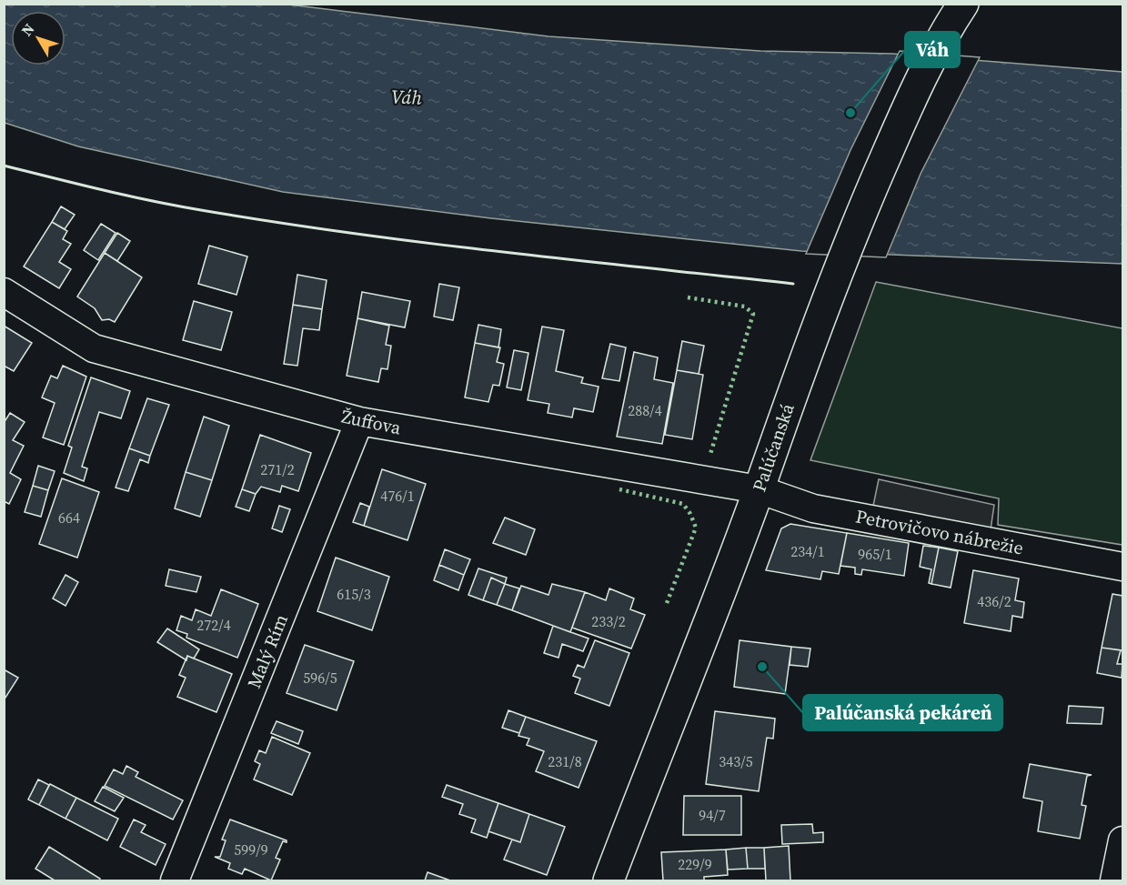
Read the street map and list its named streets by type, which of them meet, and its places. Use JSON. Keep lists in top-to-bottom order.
{
  "streets": {
    "main road": ["Palúčanská"],
    "street": ["Žuffova", "Petrovičovo nábrežie", "Malý Rím"]
  },
  "crossings": [
    ["Žuffova", "Palúčanská"],
    ["Žuffova", "Petrovičovo nábrežie"],
    ["Žuffova", "Malý Rím"],
    ["Palúčanská", "Petrovičovo nábrežie"]
  ],
  "water": ["Váh"],
  "places": ["Váh", "Palúčanská pekáreň"],
  "house_numbers": [
    "288/4",
    "271/2",
    "476/1",
    "664",
    "234/1",
    "965/1",
    "615/3",
    "436/2",
    "233/2",
    "272/4",
    "596/5",
    "231/8",
    "343/5",
    "94/7",
    "599/9",
    "229/9"
  ],
  "north": "top left"
}
